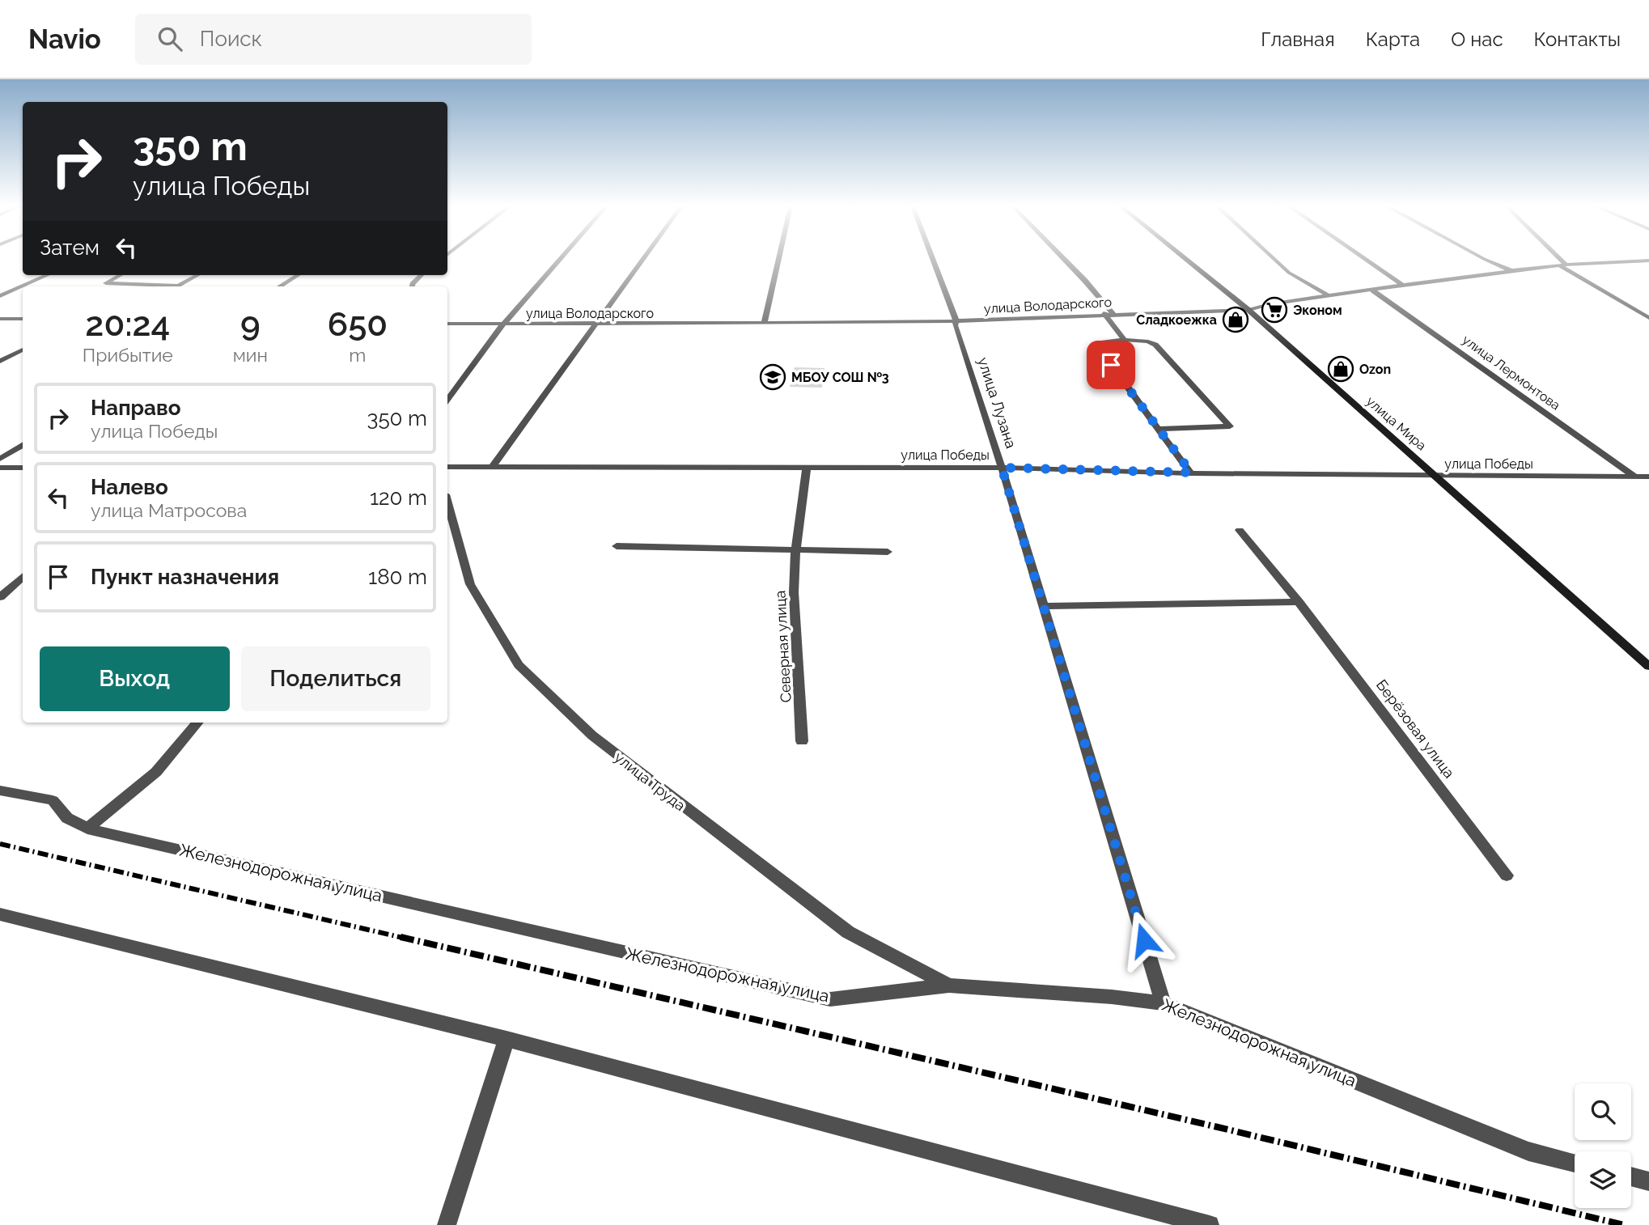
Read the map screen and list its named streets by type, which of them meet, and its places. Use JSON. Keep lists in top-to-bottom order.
{
  "streets": {
    "main road": ["улица Мира"],
    "street": [
      "улица Володарского",
      "улица Лермонтова",
      "улица Лузана",
      "улица Победы",
      "Северная улица",
      "Берёзовая улица",
      "улица Труда",
      "Железнодорожная улица"
    ]
  },
  "crossings": [
    ["улица Володарского", "улица Лермонтова"],
    ["улица Володарского", "улица Лузана"],
    ["улица Володарского", "улица Мира"],
    ["улица Лермонтова", "улица Победы"],
    ["улица Лузана", "улица Победы"],
    ["улица Лузана", "Железнодорожная улица"],
    ["улица Мира", "улица Победы"],
    ["улица Победы", "Северная улица"],
    ["улица Труда", "Железнодорожная улица"]
  ],
  "places": {
    "supermarket": ["Эконом"],
    "shop": ["Сладкоежка", "Ozon"],
    "school or university": ["МБОУ СОШ №3"]
  },
  "page": {
    "header": "Navio",
    "search": "Поиск",
    "nav": [
      "Главная",
      "Карта",
      "О нас",
      "Контакты"
    ],
    "turn": ["350 m", "улица Победы"],
    "then": "Затем",
    "eta": [
      "20:24",
      "Прибытие",
      "9",
      "мин",
      "650",
      "m"
    ],
    "list": [
      {
        "name": "Направо",
        "note": "улица Победы",
        "value": "350 m"
      },
      {
        "name": "Налево",
        "note": "улица Матросова",
        "value": "120 m"
      },
      {
        "name": "Пункт назначения",
        "value": "180 m"
      }
    ],
    "buttons": ["Выход", "Поделиться"]
  }
}
